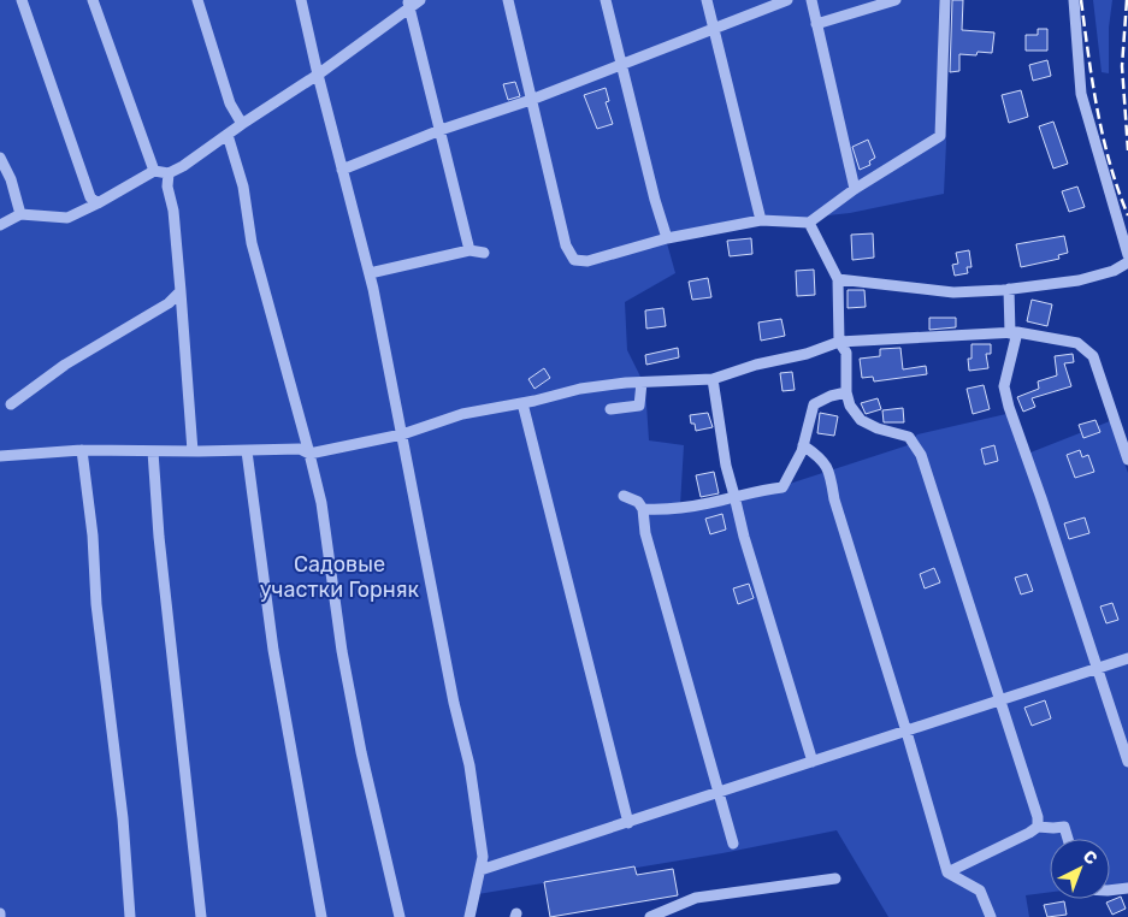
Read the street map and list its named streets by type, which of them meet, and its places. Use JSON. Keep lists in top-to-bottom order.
{
  "parks": ["Садовые участки Горняк"],
  "north": "top right"
}
